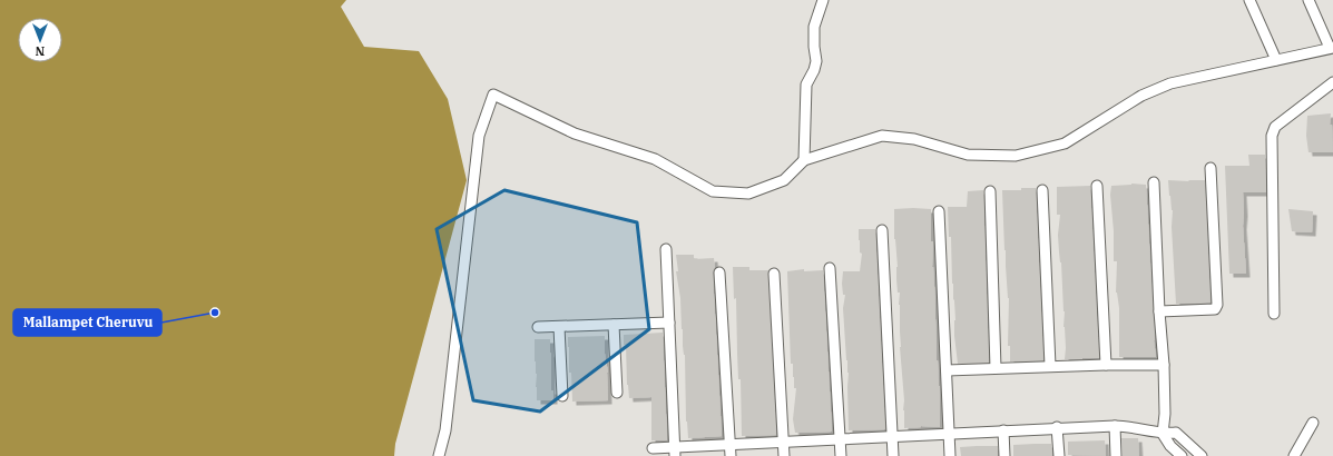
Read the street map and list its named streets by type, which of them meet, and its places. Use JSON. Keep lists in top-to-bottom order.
{
  "places": ["Mallampet Cheruvu"],
  "north": "bottom"
}
